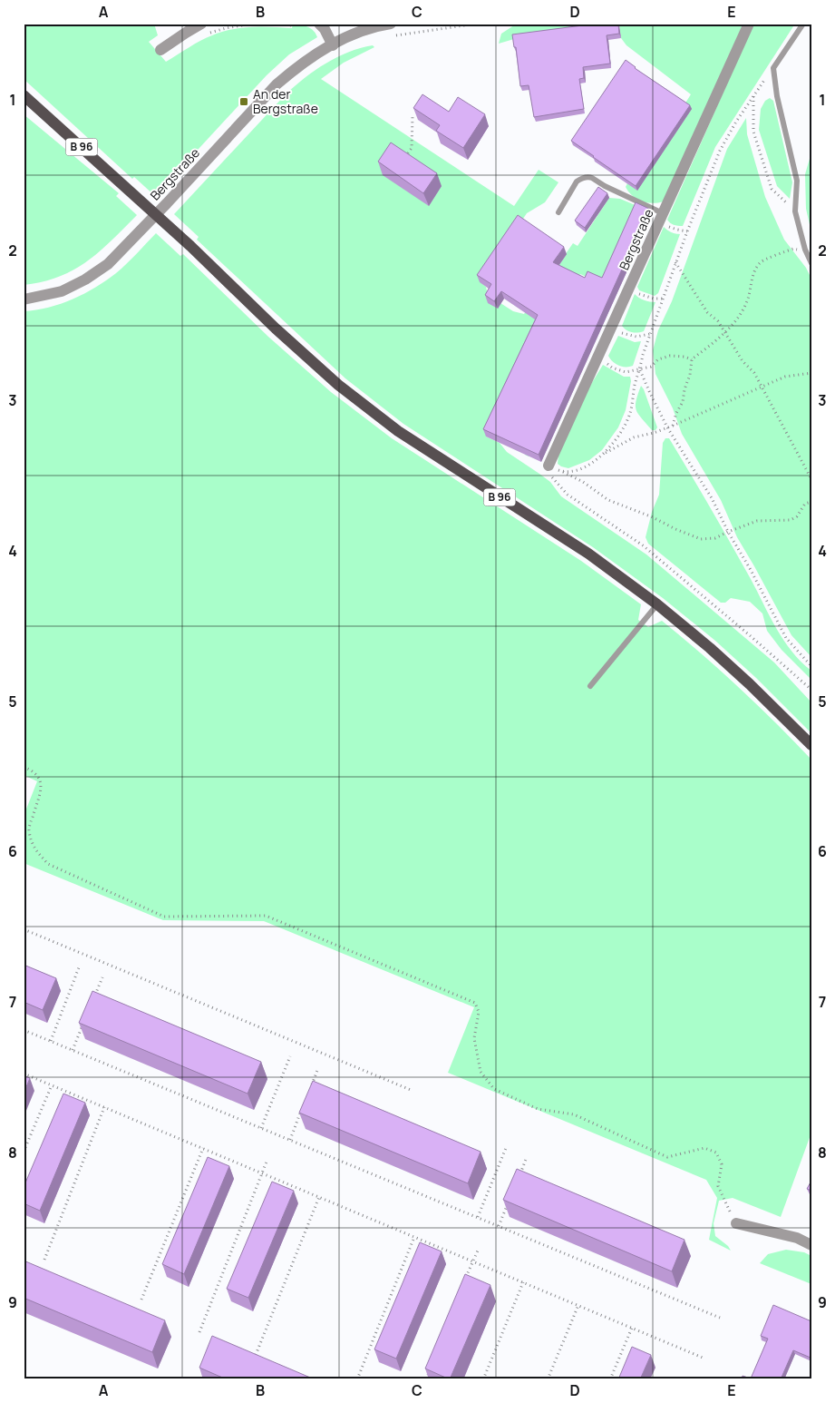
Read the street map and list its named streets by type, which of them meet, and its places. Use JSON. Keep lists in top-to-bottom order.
{
  "streets": {
    "main road": ["B 96"],
    "street": ["Bergstraße"]
  },
  "places": {
    "transit": ["An der Bergstraße"]
  },
  "grid": {
    "columns": [
      "A",
      "B",
      "C",
      "D",
      "E"
    ],
    "rows": [
      "1",
      "2",
      "3",
      "4",
      "5",
      "6",
      "7",
      "8",
      "9"
    ]
  }
}
